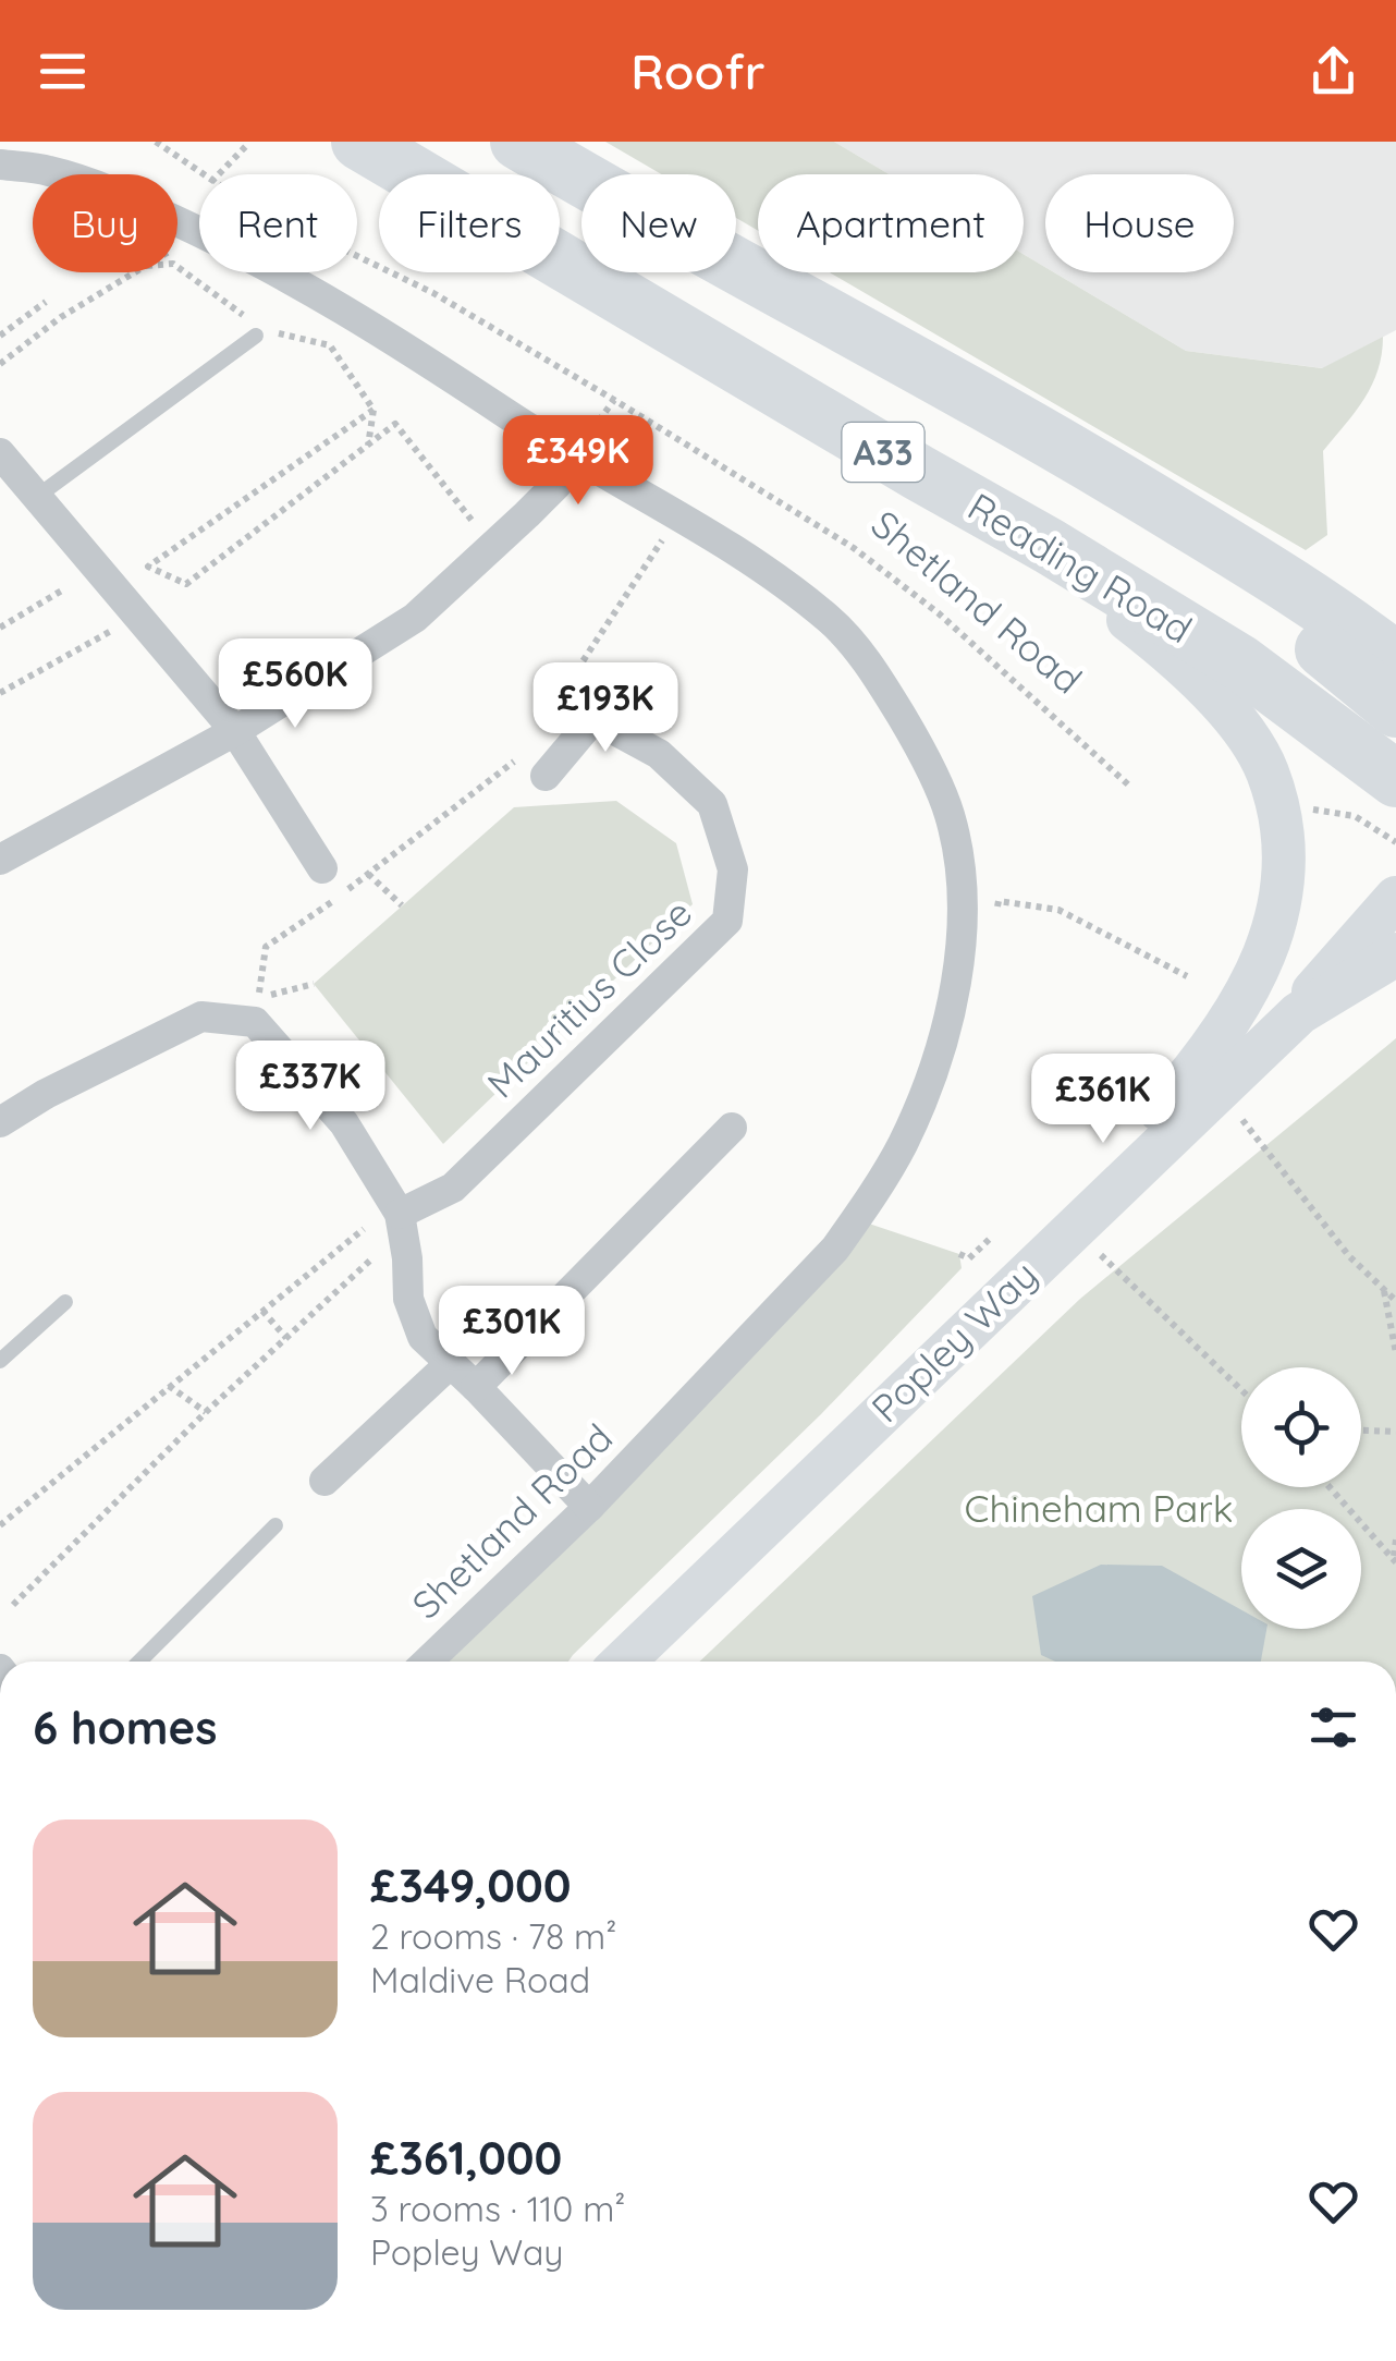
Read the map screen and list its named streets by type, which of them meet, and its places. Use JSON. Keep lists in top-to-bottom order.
{
  "streets": {
    "highway": ["A33", "Reading Road"],
    "street": ["Shetland Road", "Mauritius Close", "Popley Way"]
  },
  "parks": ["Chineham Park"],
  "page": {
    "header": "Roofr",
    "chip": [
      "Buy",
      "Rent",
      "Filters",
      "New",
      "Apartment",
      "House"
    ],
    "price": [
      "£349K",
      "£560K",
      "£193K",
      "£337K",
      "£361K",
      "£301K"
    ],
    "heading": "6 homes",
    "list": [
      {
        "name": "£349,000",
        "note": "2 rooms · 78 m² · Maldive Road"
      },
      {
        "name": "£361,000",
        "note": "3 rooms · 110 m² · Popley Way"
      }
    ]
  }
}
